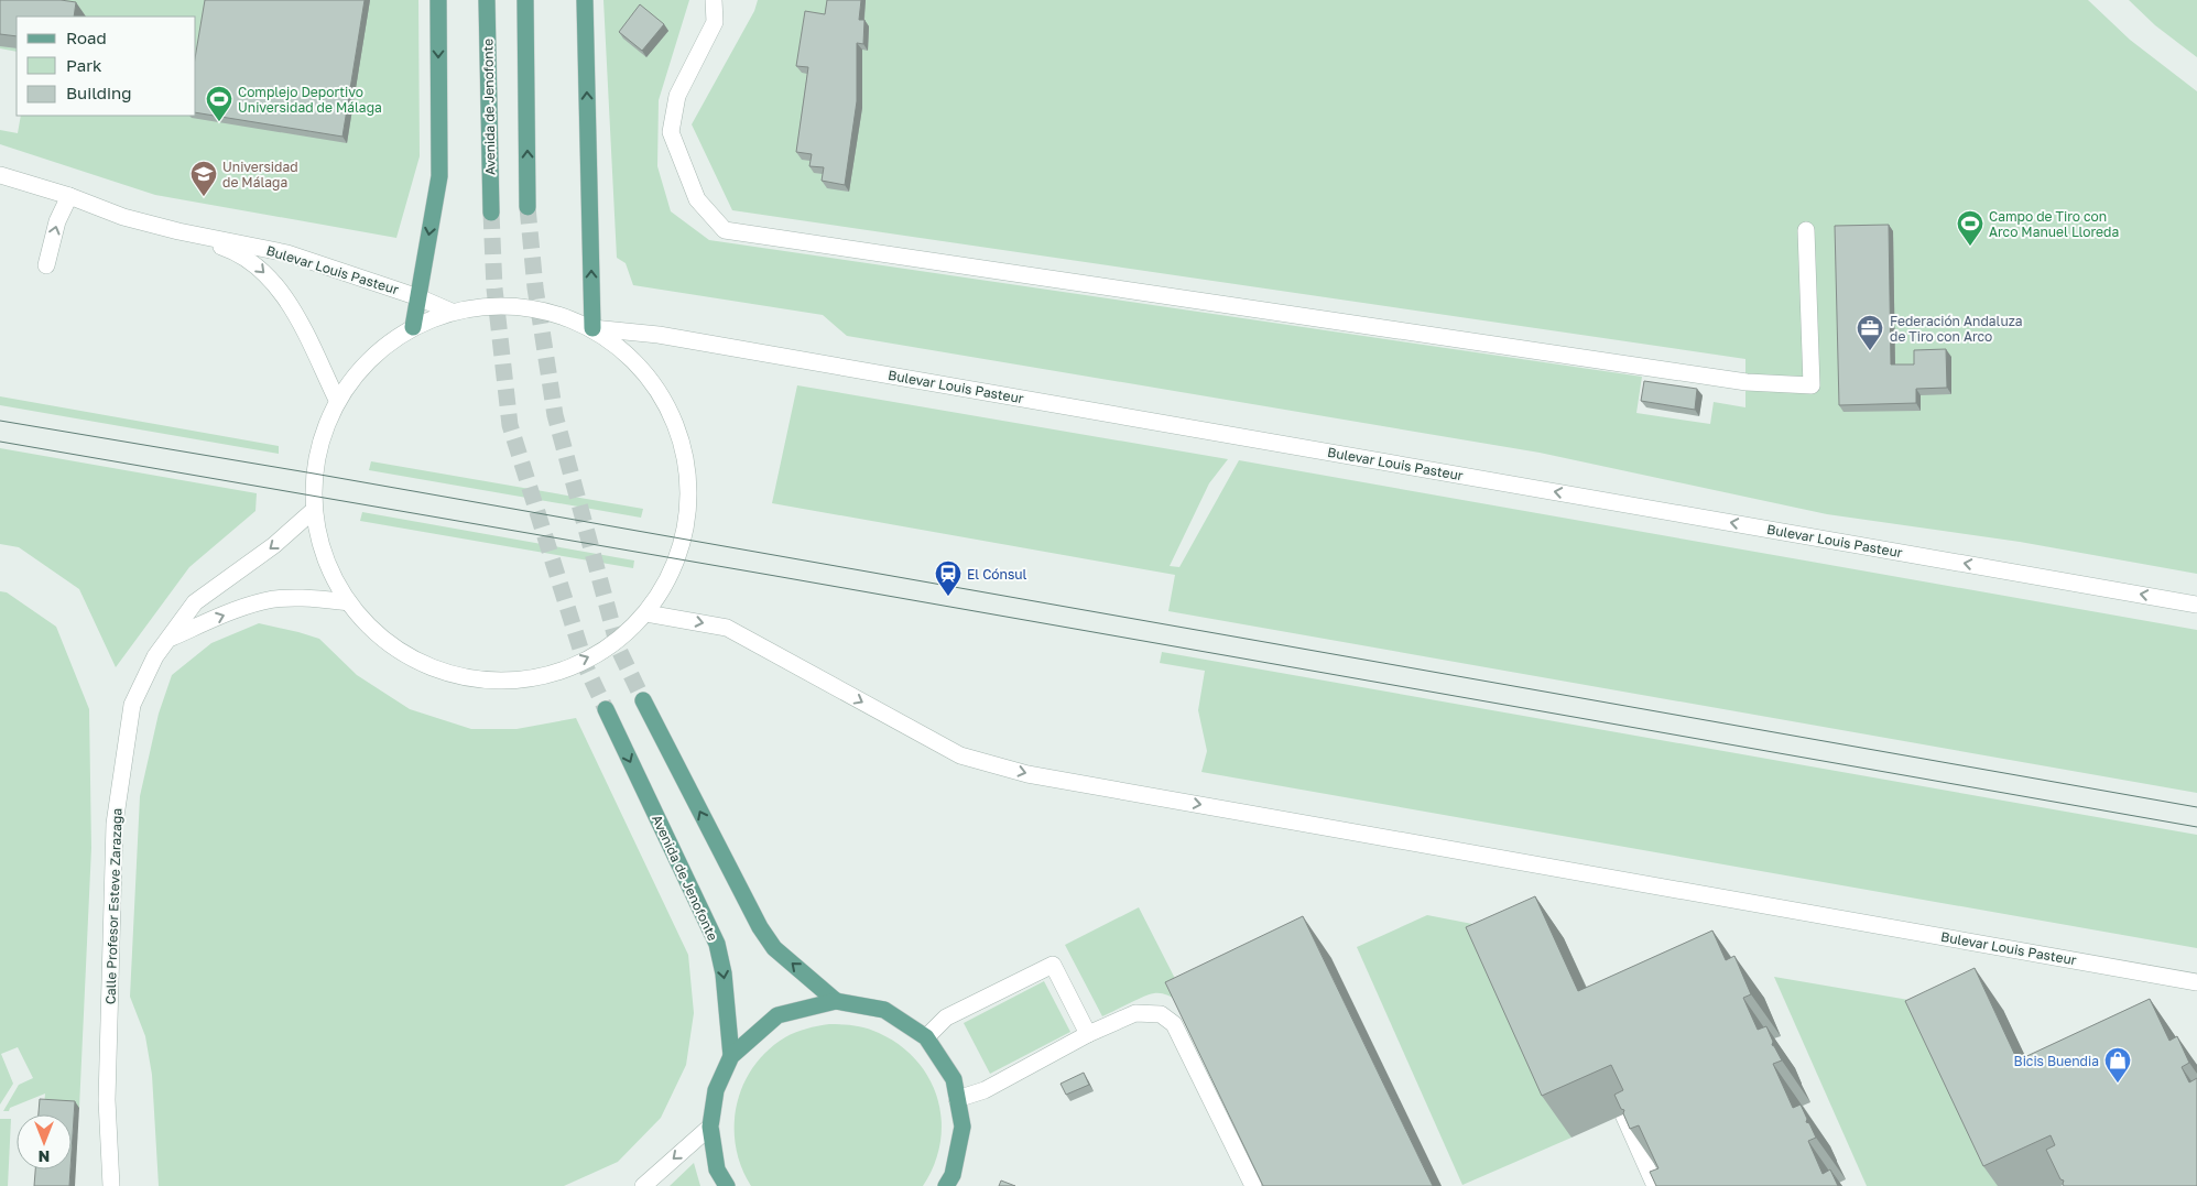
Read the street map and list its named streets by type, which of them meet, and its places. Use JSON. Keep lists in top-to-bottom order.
{
  "streets": {
    "main road": ["Avenida de Jenofonte"],
    "street": ["Bulevar Louis Pasteur", "Calle Profesor Esteve Zarazaga"]
  },
  "places": {
    "sports": ["Complejo Deportivo Universidad de Málaga", "Campo de Tiro con Arco Manuel Lloreda"],
    "school or university": ["Universidad de Málaga"],
    "office": ["Federación Andaluza de Tiro con Arco"],
    "station": ["El Cónsul"],
    "shop": ["Bicis Buendia"]
  },
  "legend": ["Road", "Park", "Building"],
  "north": "bottom"
}
